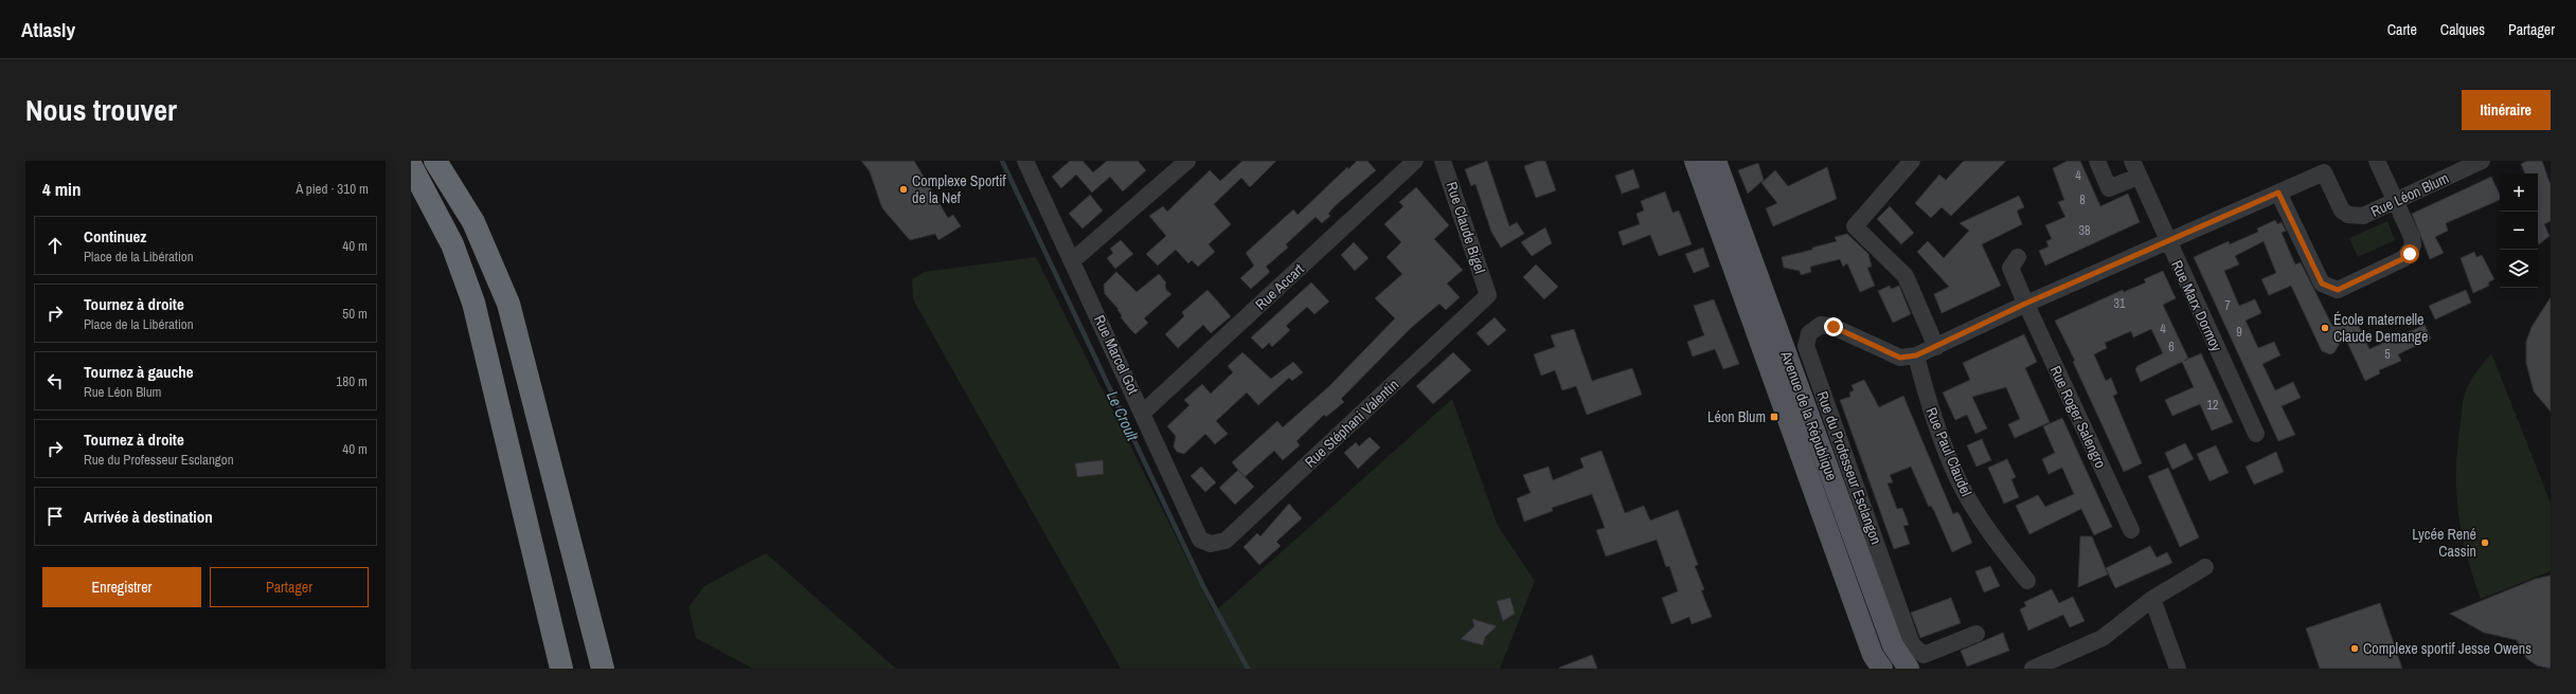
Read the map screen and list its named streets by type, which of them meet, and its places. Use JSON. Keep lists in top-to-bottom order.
{
  "streets": {
    "main road": ["Avenue de la République"],
    "street": [
      "Rue Léon Blum",
      "Rue Claude Bigel",
      "Rue Accart",
      "Rue Marx Dormoy",
      "Rue Marcel Got",
      "Rue Roger Salengro",
      "Rue Stéphani Valentin",
      "Rue Paul Claudel",
      "Rue du Professeur Esclangon"
    ]
  },
  "crossings": [
    ["Rue Léon Blum", "Rue Marx Dormoy"],
    ["Rue Léon Blum", "Rue Roger Salengro"],
    ["Rue Léon Blum", "Rue Paul Claudel"],
    ["Rue Léon Blum", "Rue du Professeur Esclangon"],
    ["Rue Claude Bigel", "Rue Stéphani Valentin"],
    ["Rue Accart", "Rue Marcel Got"],
    ["Rue Marcel Got", "Rue Stéphani Valentin"],
    ["Rue Paul Claudel", "Rue du Professeur Esclangon"]
  ],
  "water": ["Le Croult"],
  "places": {
    "other": [
      "Complexe Sportif de la Nef",
      "École maternelle Claude Demange",
      "Lycée René Cassin",
      "Complexe sportif Jesse Owens"
    ],
    "transit": ["Léon Blum"]
  },
  "house_numbers": [
    "4",
    "8",
    "38",
    "31",
    "7",
    "4",
    "9",
    "6",
    "5",
    "12"
  ],
  "page": {
    "header": "Atlasly",
    "nav": ["Carte", "Calques", "Partager"],
    "title": "Nous trouver",
    "buttons": [
      "Itinéraire",
      ["Enregistrer", "Partager"]
    ],
    "heading": ["4 min", "À pied · 310 m"],
    "map_buttons": ["+", "−"],
    "list": [
      ["Continuez", "Place de la Libération", "40 m"],
      ["Tournez à droite", "Place de la Libération", "50 m"],
      ["Tournez à gauche", "Rue Léon Blum", "180 m"],
      ["Tournez à droite", "Rue du Professeur Esclangon", "40 m"],
      "Arrivée à destination"
    ]
  }
}
